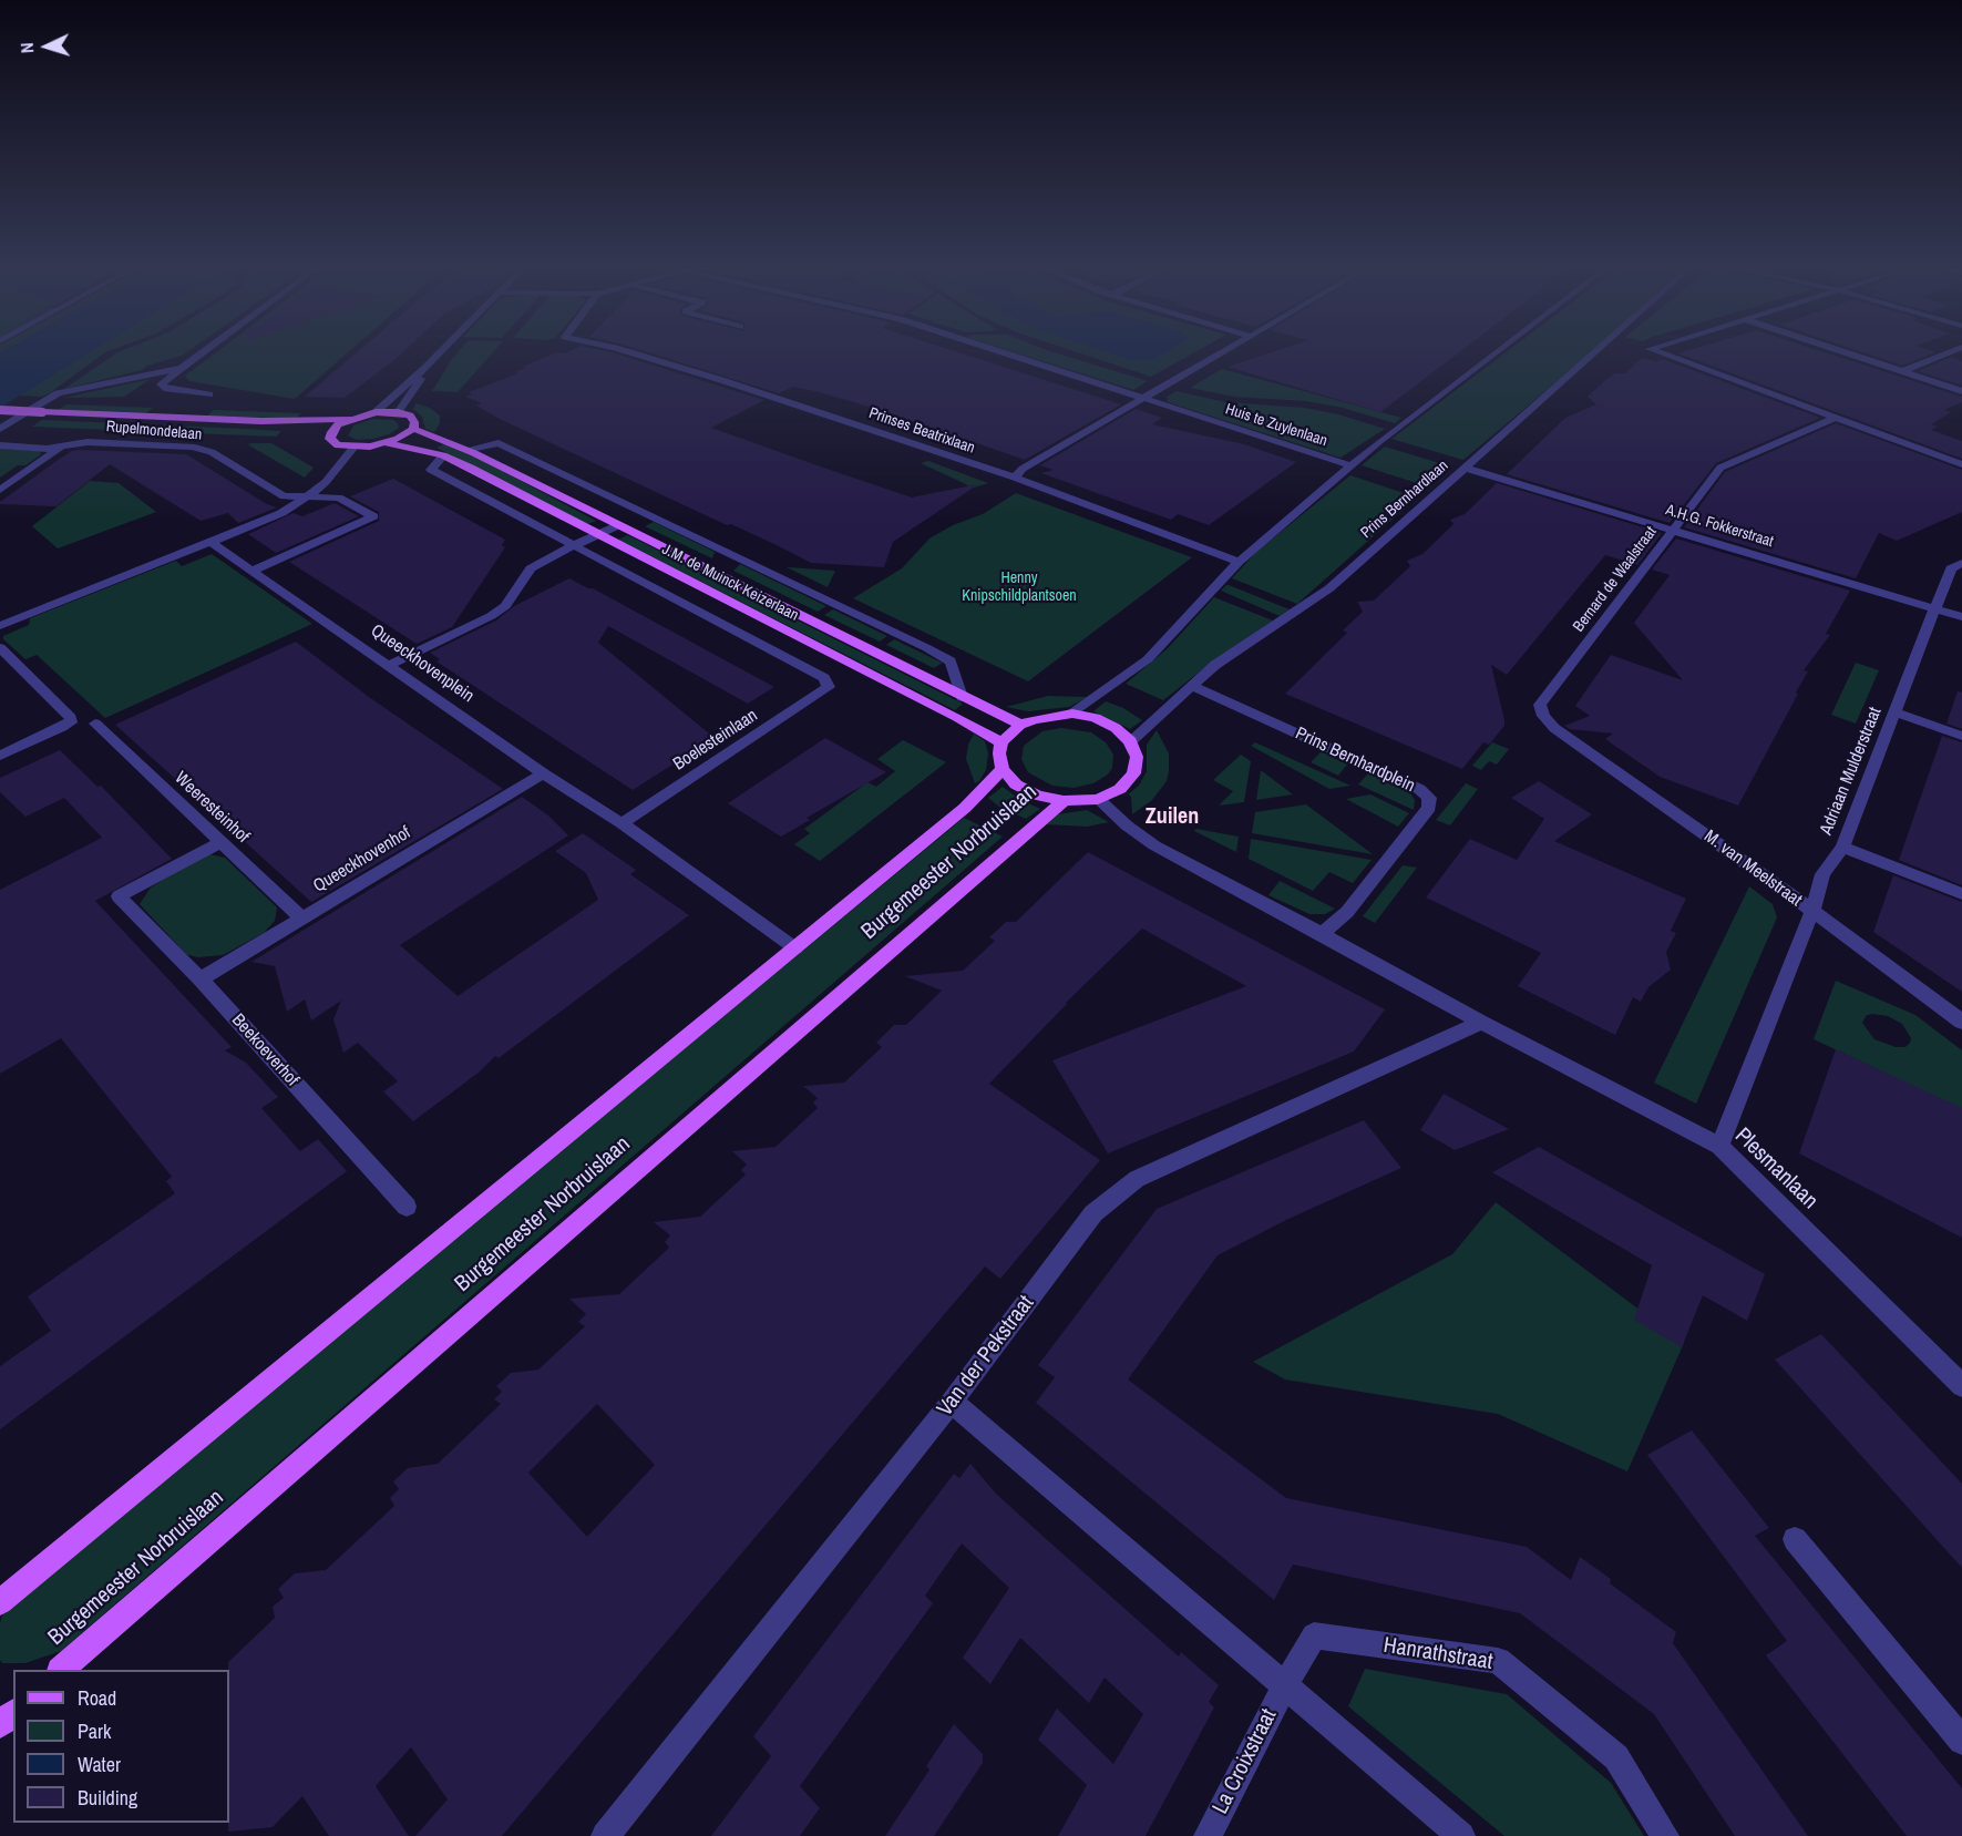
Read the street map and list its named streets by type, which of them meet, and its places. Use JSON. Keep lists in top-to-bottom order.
{
  "streets": {
    "main road": ["J.M. de Muinck Keizerlaan", "Burgemeester Norbruislaan"],
    "street": [
      "Huis te Zuylenlaan",
      "Rupelmondelaan",
      "Prinses Beatrixlaan",
      "Prins Bernhardlaan",
      "A.H.G. Fokkerstraat",
      "Bernard de Waalstraat",
      "Queeckhovenplein",
      "Boelesteinlaan",
      "Prins Bernhardplein",
      "Adriaan Mulderstraat",
      "Weeresteinhof",
      "Queeckhovenhof",
      "M. van Meelstraat",
      "Beekoeverhof",
      "Plesmanlaan",
      "Van der Pekstraat",
      "Hanrathstraat",
      "La Croixstraat"
    ]
  },
  "crossings": [
    ["Rupelmondelaan", "Queeckhovenplein"],
    ["Prins Bernhardlaan", "A.H.G. Fokkerstraat"],
    ["Prins Bernhardlaan", "J.M. de Muinck Keizerlaan"],
    ["Prins Bernhardlaan", "Prins Bernhardplein"],
    ["Prins Bernhardlaan", "Burgemeester Norbruislaan"],
    ["A.H.G. Fokkerstraat", "Bernard de Waalstraat"],
    ["A.H.G. Fokkerstraat", "Adriaan Mulderstraat"],
    ["Bernard de Waalstraat", "M. van Meelstraat"],
    ["J.M. de Muinck Keizerlaan", "Burgemeester Norbruislaan"],
    ["Queeckhovenplein", "Boelesteinlaan"],
    ["Queeckhovenplein", "Queeckhovenhof"],
    ["Queeckhovenplein", "Burgemeester Norbruislaan"],
    ["Adriaan Mulderstraat", "M. van Meelstraat"],
    ["Adriaan Mulderstraat", "Plesmanlaan"],
    ["Weeresteinhof", "Queeckhovenhof"],
    ["Weeresteinhof", "Beekoeverhof"],
    ["Queeckhovenhof", "Beekoeverhof"],
    ["Plesmanlaan", "Van der Pekstraat"],
    ["Hanrathstraat", "La Croixstraat"]
  ],
  "districts": ["Zuilen"],
  "parks": ["Henny Knipschildplantsoen"],
  "legend": [
    "Road",
    "Park",
    "Water",
    "Building"
  ],
  "north": "left"
}
